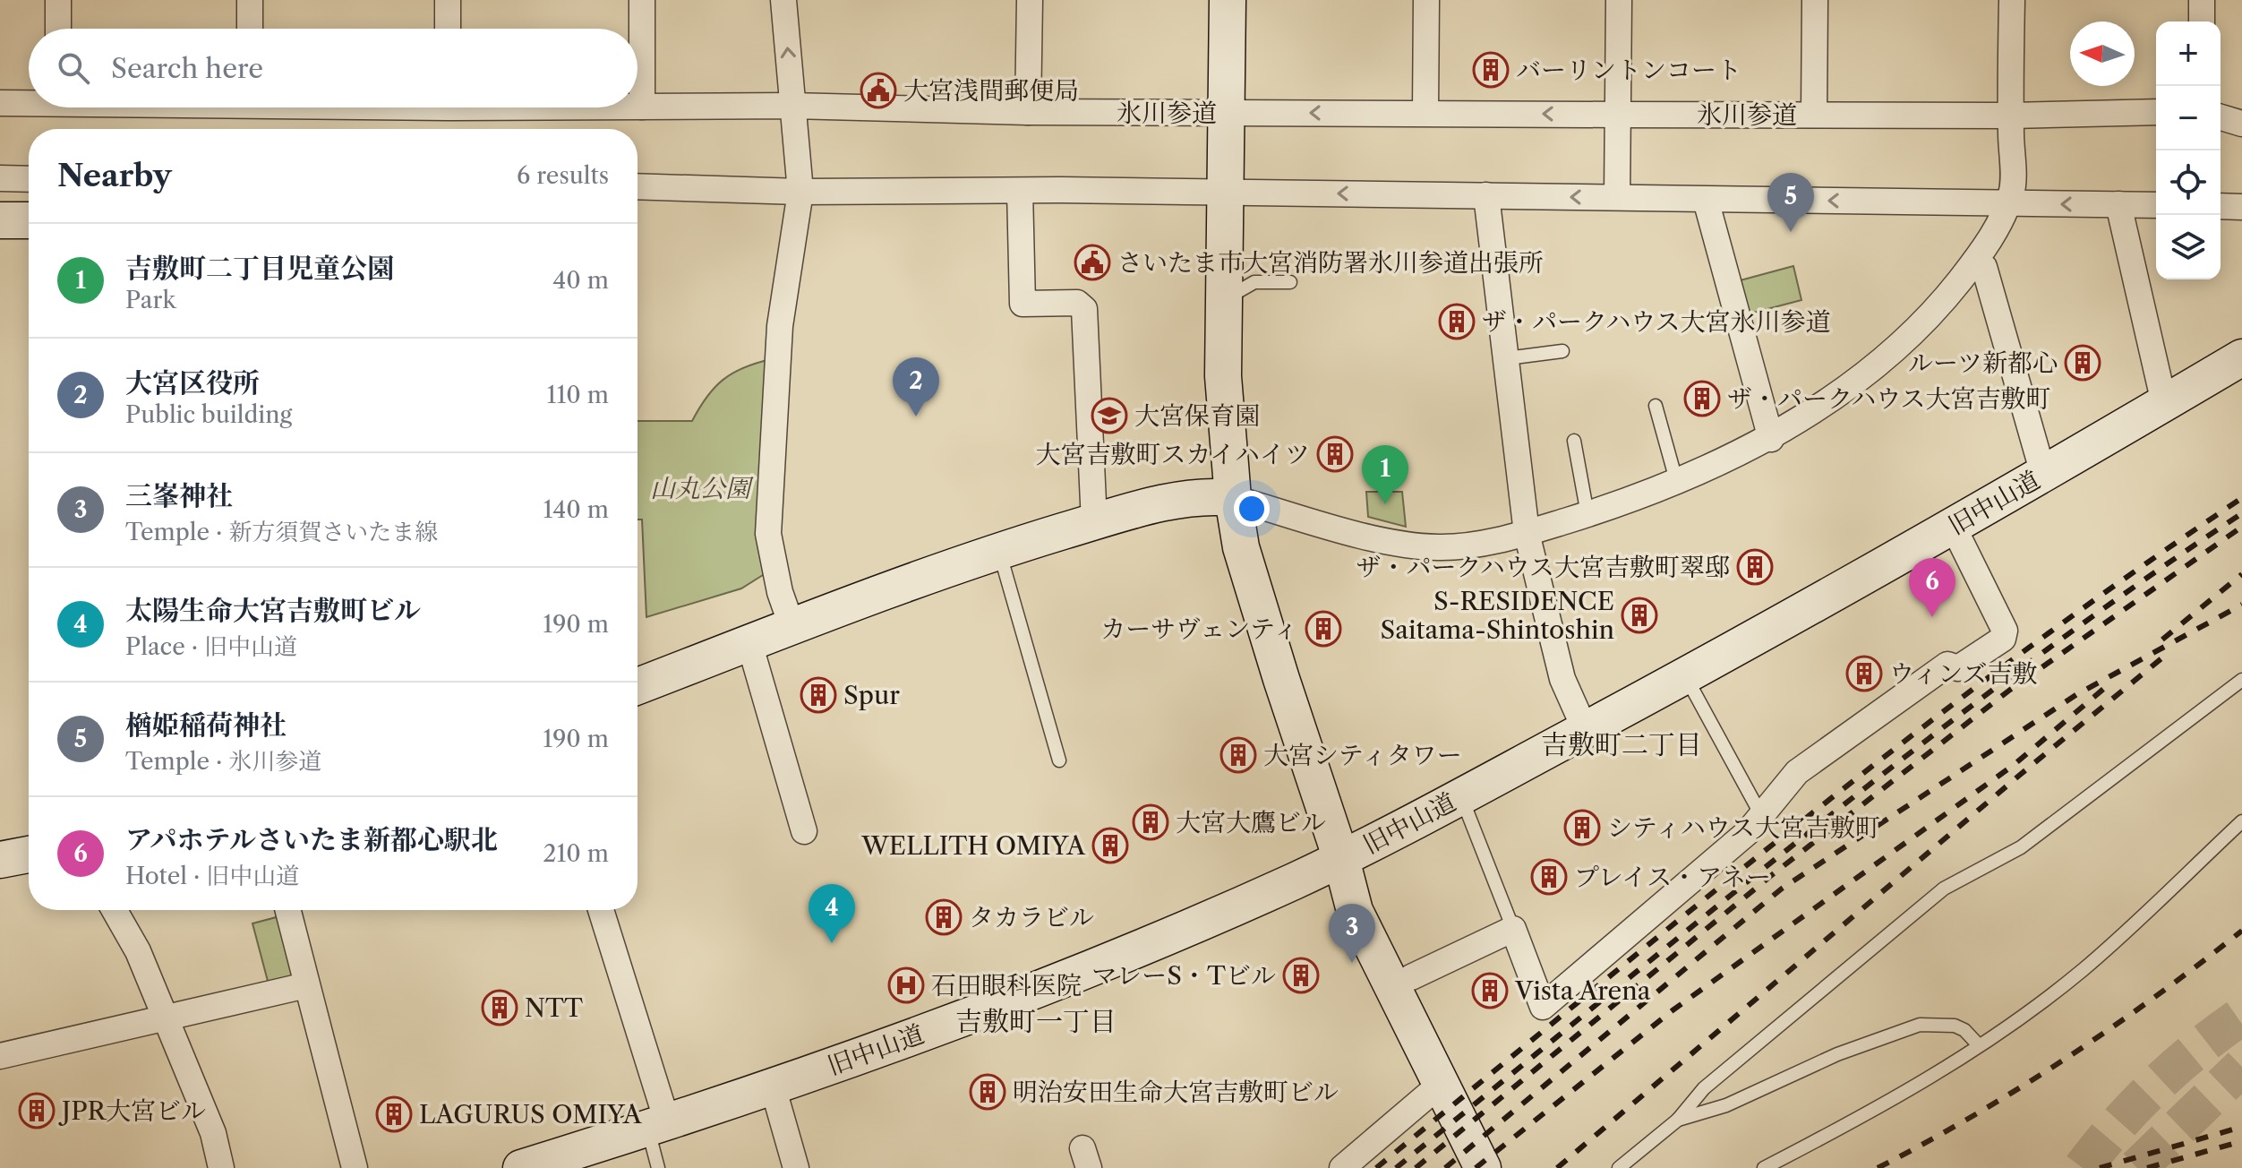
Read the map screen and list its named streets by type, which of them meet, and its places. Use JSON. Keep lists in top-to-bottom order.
{
  "streets": {
    "main road": ["旧中山道"],
    "street": ["氷川参道"]
  },
  "districts": ["吉敷町二丁目", "吉敷町一丁目"],
  "parks": ["山丸公園"],
  "places": {
    "building": [
      "バーリントンコート",
      "ザ・パークハウス大宮氷川参道",
      "ルーツ新都心",
      "ザ・パークハウス大宮吉敷町",
      "大宮吉敷町スカイハイツ",
      "ザ・パークハウス大宮吉敷町翠邸",
      "S-RESIDENCE Saitama-Shintoshin",
      "カーサヴェンティ",
      "ウィンズ吉敷",
      "Spur",
      "大宮シティタワー",
      "大宮大鷹ビル",
      "シティハウス大宮吉敷町",
      "WELLITH OMIYA",
      "プレイス・アネー",
      "タカラビル",
      "マレーS・Tビル",
      "Vista Arena",
      "NTT",
      "明治安田生命大宮吉敷町ビル",
      "JPR大宮ビル",
      "LAGURUS OMIYA"
    ],
    "public building": ["大宮浅間郵便局", "さいたま市大宮消防署氷川参道出張所"],
    "school or university": ["大宮保育園"],
    "hospital": ["石田眼科医院"]
  },
  "north": "left",
  "page": {
    "map_buttons": ["+", "−"],
    "search": "Search here",
    "heading": ["Nearby", "6 results"],
    "pins": [
      "5",
      "2",
      "1",
      "6",
      "4",
      "3"
    ],
    "list": [
      {
        "mark": "1",
        "name": "吉敷町二丁目児童公園",
        "note": "Park",
        "value": "40 m"
      },
      {
        "mark": "2",
        "name": "大宮区役所",
        "note": "Public building",
        "value": "110 m"
      },
      {
        "mark": "3",
        "name": "三峯神社",
        "note": "Temple · 新方須賀さいたま線",
        "value": "140 m"
      },
      {
        "mark": "4",
        "name": "太陽生命大宮吉敷町ビル",
        "note": "Place · 旧中山道",
        "value": "190 m"
      },
      {
        "mark": "5",
        "name": "楢姫稲荷神社",
        "note": "Temple · 氷川参道",
        "value": "190 m"
      },
      {
        "mark": "6",
        "name": "アパホテルさいたま新都心駅北",
        "note": "Hotel · 旧中山道",
        "value": "210 m"
      }
    ]
  }
}
